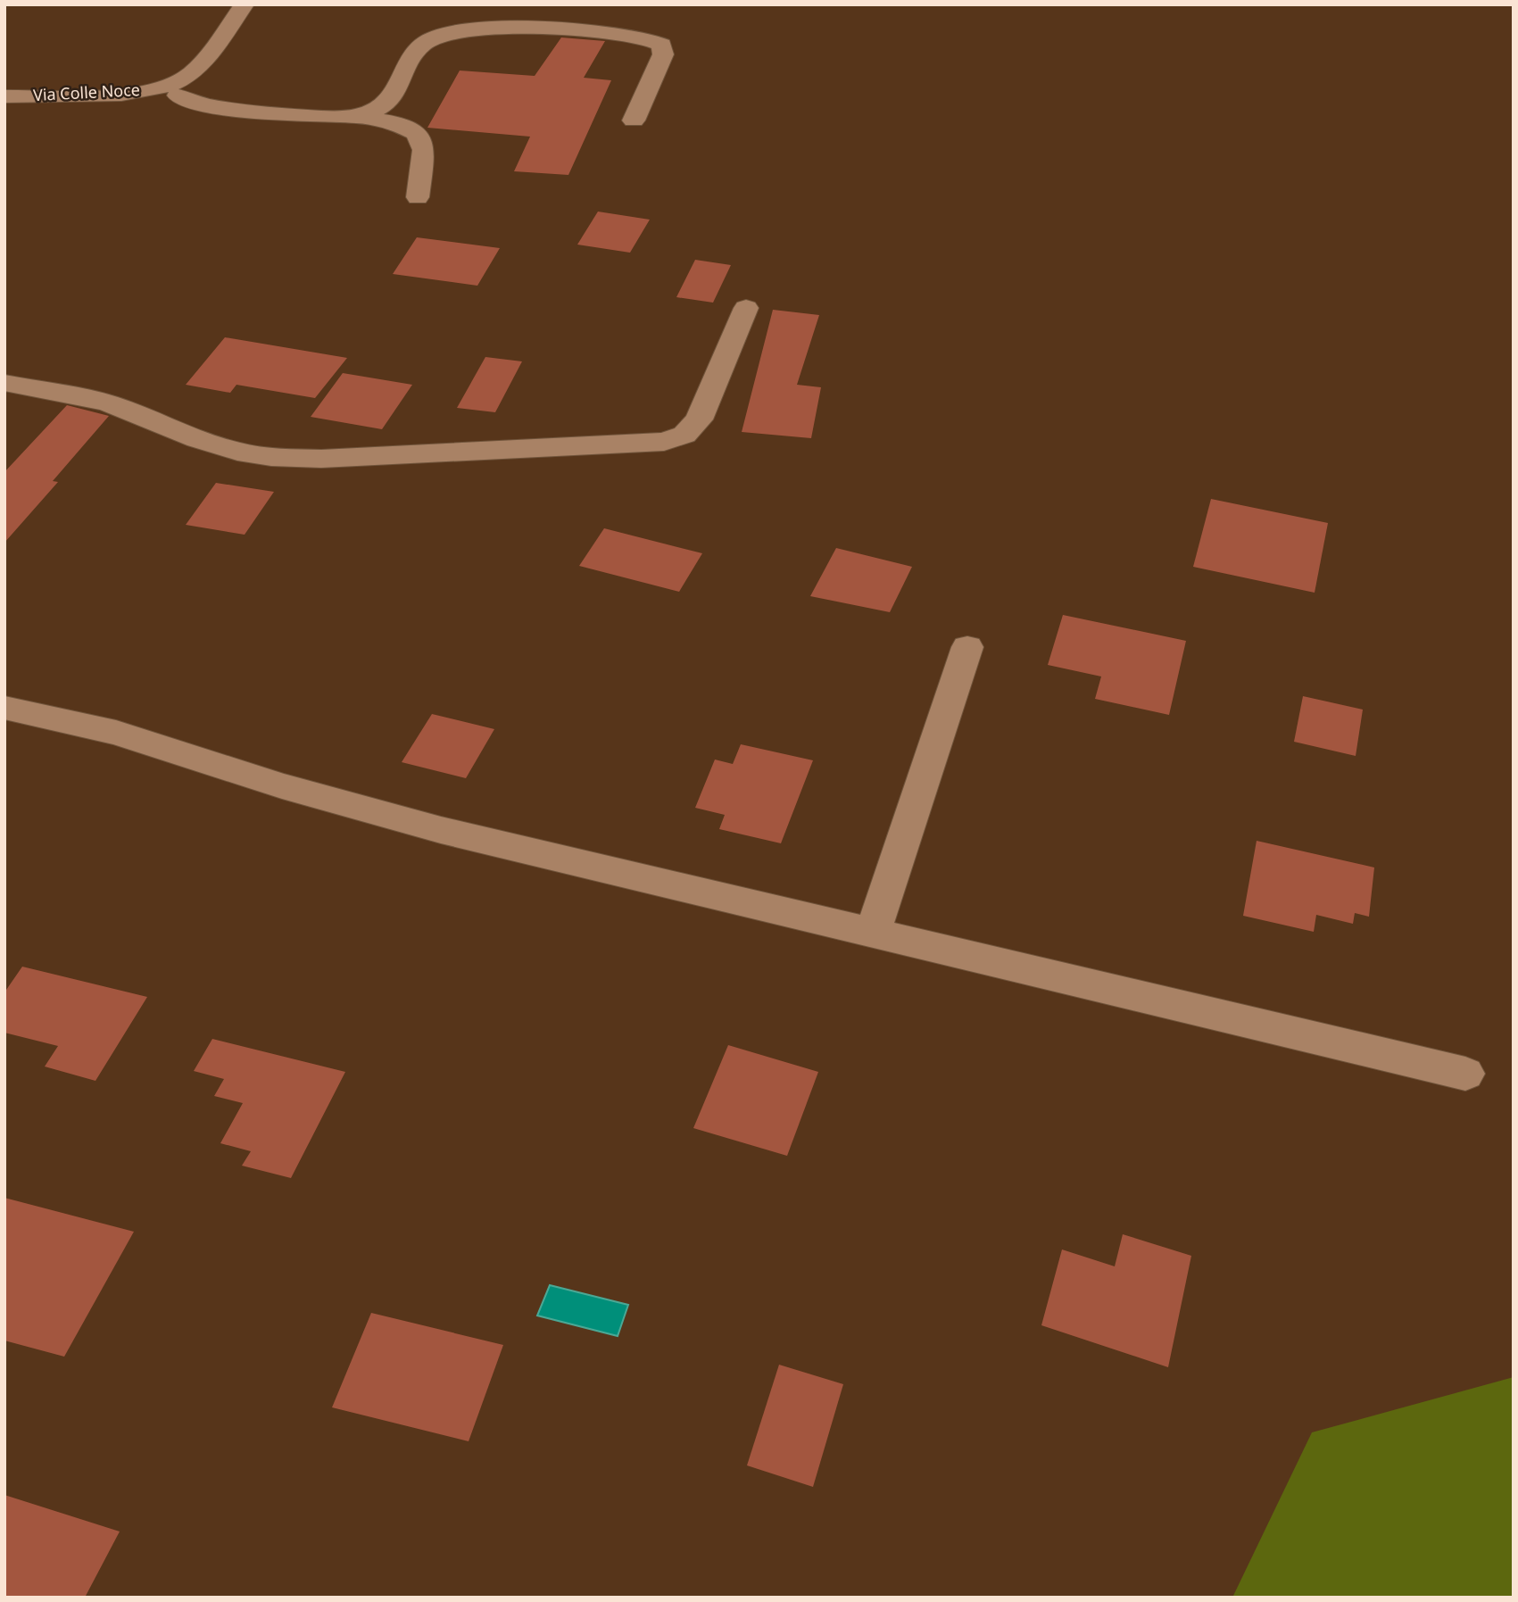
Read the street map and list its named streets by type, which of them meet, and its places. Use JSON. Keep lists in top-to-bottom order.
{
  "streets": {
    "street": ["Via Colle Noce"]
  }
}
